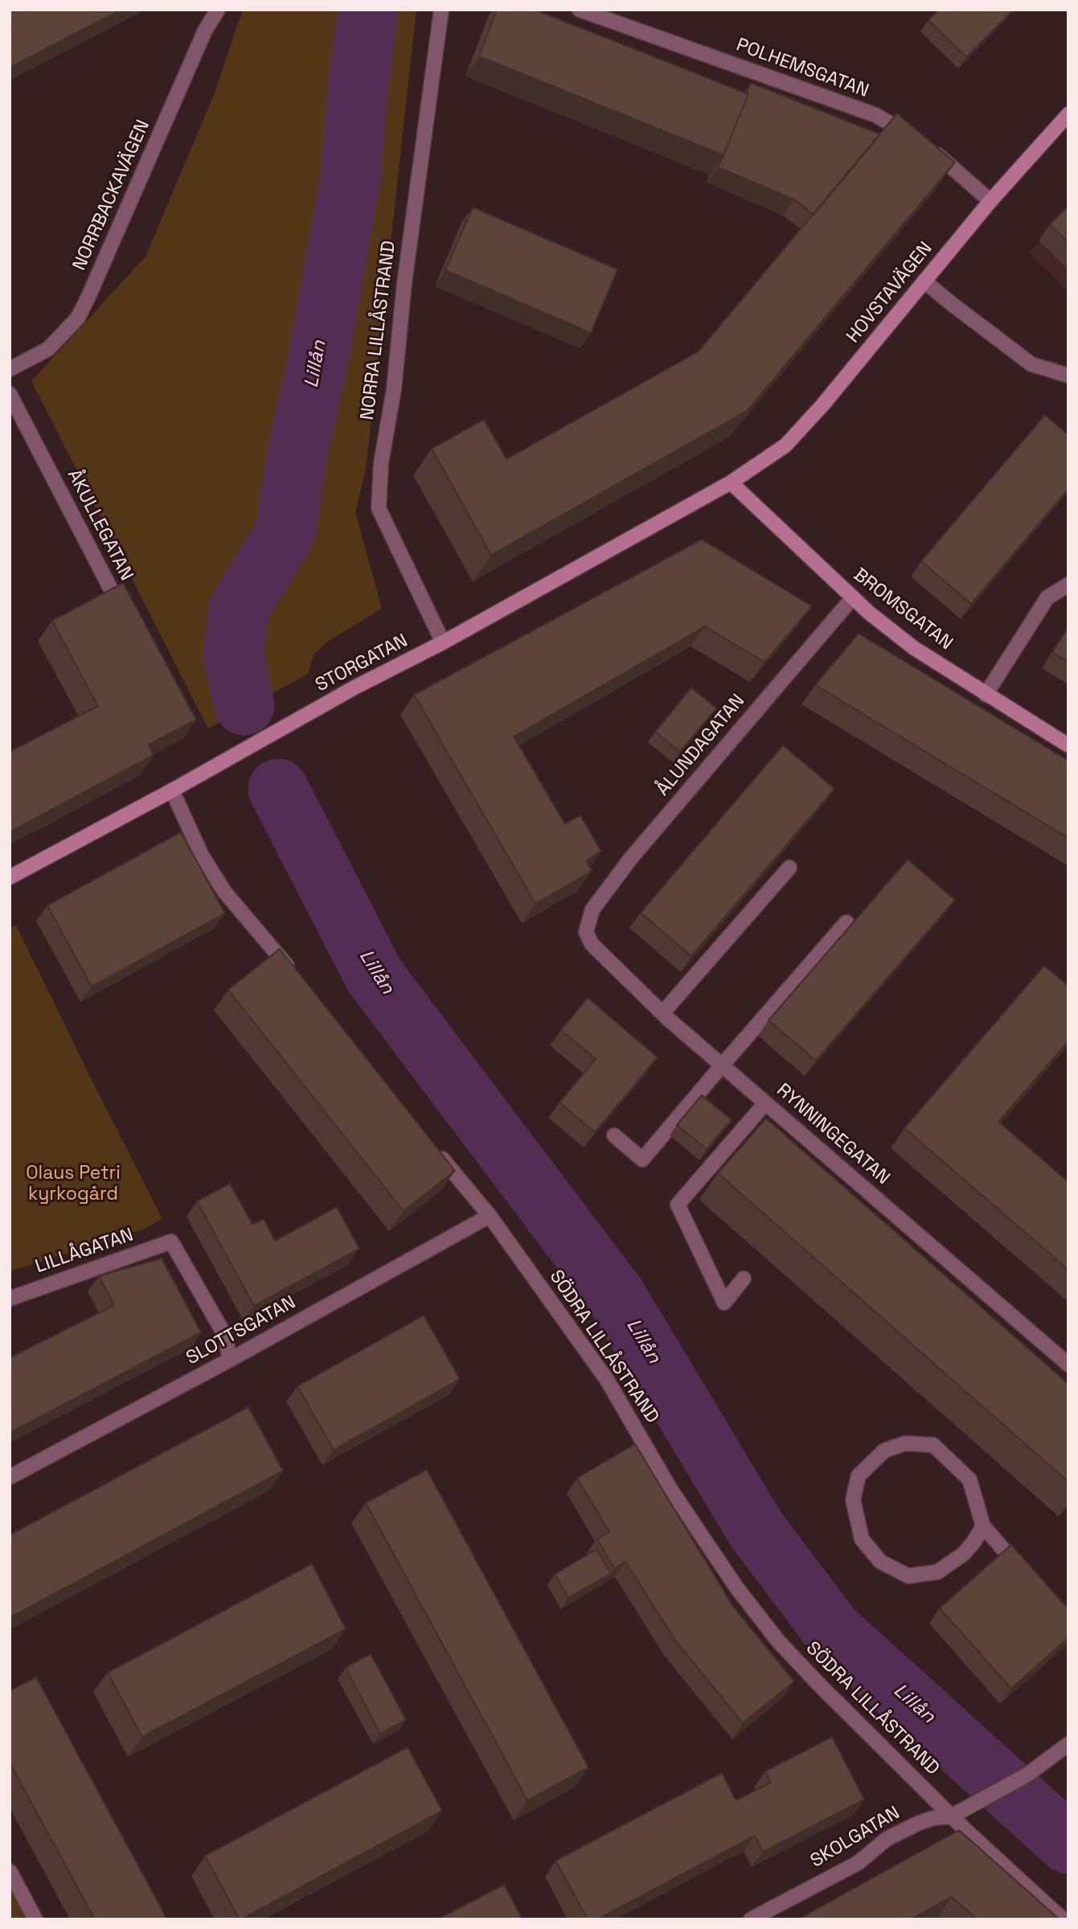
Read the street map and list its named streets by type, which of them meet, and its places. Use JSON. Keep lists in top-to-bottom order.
{
  "streets": {
    "street": [
      "POLHEMSGATAN",
      "NORRBACKAVÄGEN",
      "HOVSTAVÄGEN",
      "NORRA LILLÅSTRAND",
      "ÅKULLEGATAN",
      "BROMSGATAN",
      "STORGATAN",
      "ÅLUNDAGATAN",
      "RYNNINGEGATAN",
      "LILLÅGATAN",
      "SLOTTSGATAN",
      "SÖDRA LILLÅSTRAND",
      "SKOLGATAN"
    ]
  },
  "crossings": [
    ["POLHEMSGATAN", "HOVSTAVÄGEN"],
    ["HOVSTAVÄGEN", "BROMSGATAN"],
    ["HOVSTAVÄGEN", "STORGATAN"],
    ["NORRA LILLÅSTRAND", "STORGATAN"],
    ["BROMSGATAN", "STORGATAN"],
    ["BROMSGATAN", "ÅLUNDAGATAN"],
    ["ÅLUNDAGATAN", "RYNNINGEGATAN"],
    ["LILLÅGATAN", "SLOTTSGATAN"],
    ["SLOTTSGATAN", "SÖDRA LILLÅSTRAND"],
    ["SÖDRA LILLÅSTRAND", "SKOLGATAN"]
  ],
  "water": ["Lillån"],
  "parks": ["Olaus Petri kyrkogård"]
}
